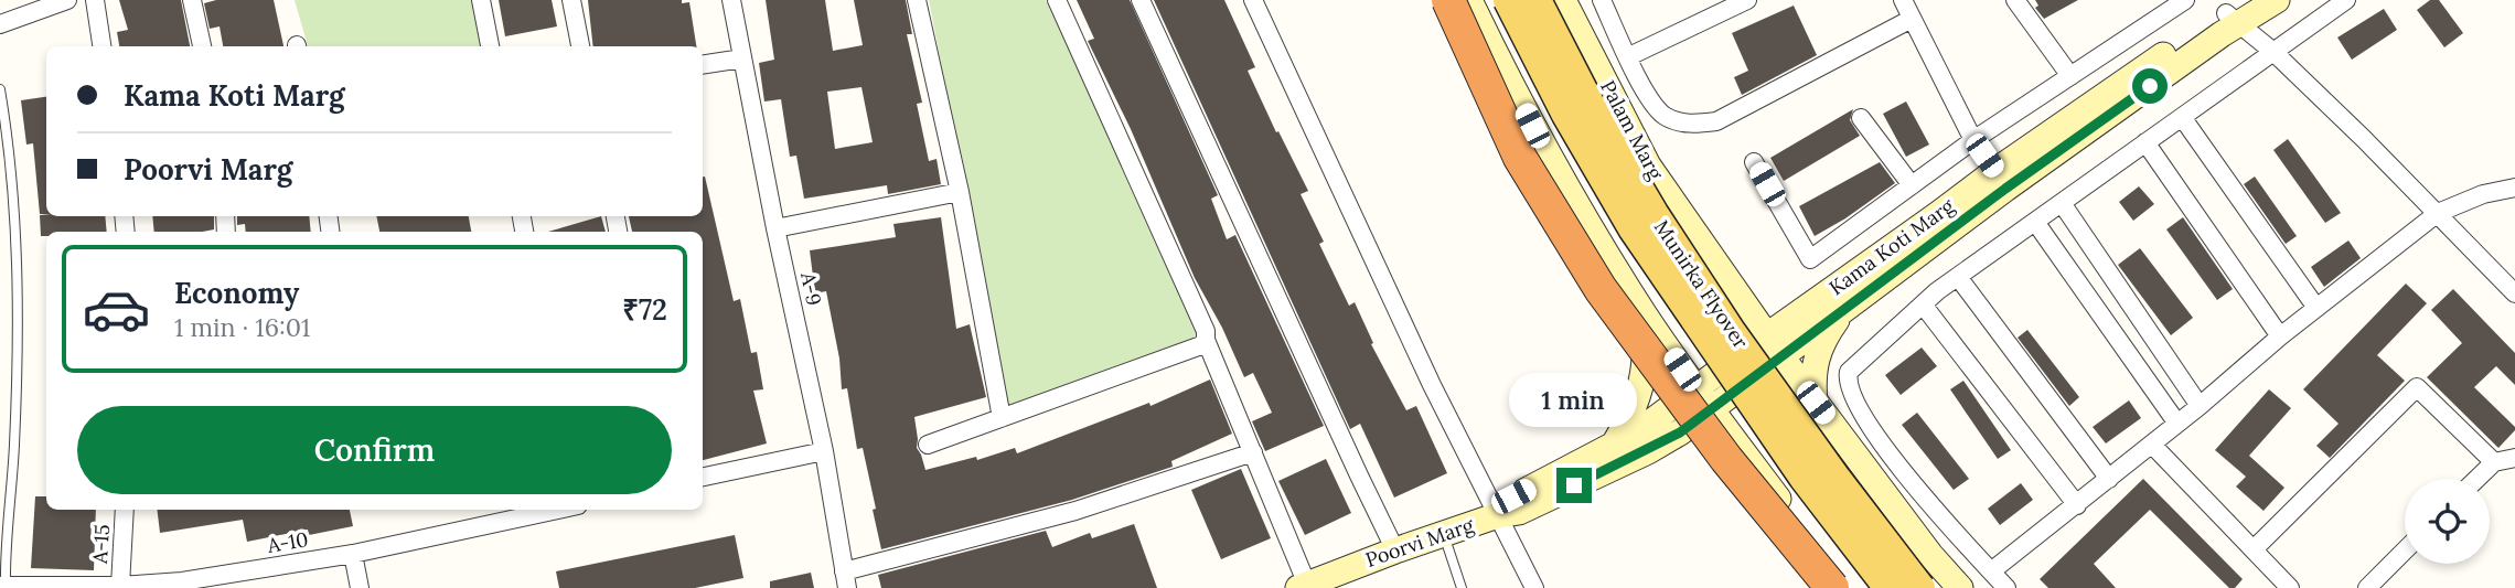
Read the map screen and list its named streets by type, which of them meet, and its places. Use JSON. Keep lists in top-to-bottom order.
{
  "streets": {
    "main road": [
      "Palam Marg",
      "Kama Koti Marg",
      "Munirka Flyover",
      "Poorvi Marg"
    ],
    "street": ["A-9", "A-10", "A-15"]
  },
  "crossings": [
    ["Palam Marg", "Kama Koti Marg"],
    ["Palam Marg", "Poorvi Marg"],
    ["Kama Koti Marg", "Poorvi Marg"],
    ["A-10", "A-15"]
  ],
  "page": {
    "banner": ["Kama Koti Marg", "Poorvi Marg"],
    "list": [
      {
        "name": "Economy",
        "note": "1 min · 16:01",
        "value": "₹72"
      }
    ],
    "bubble": "1 min",
    "buttons": "Confirm"
  }
}
